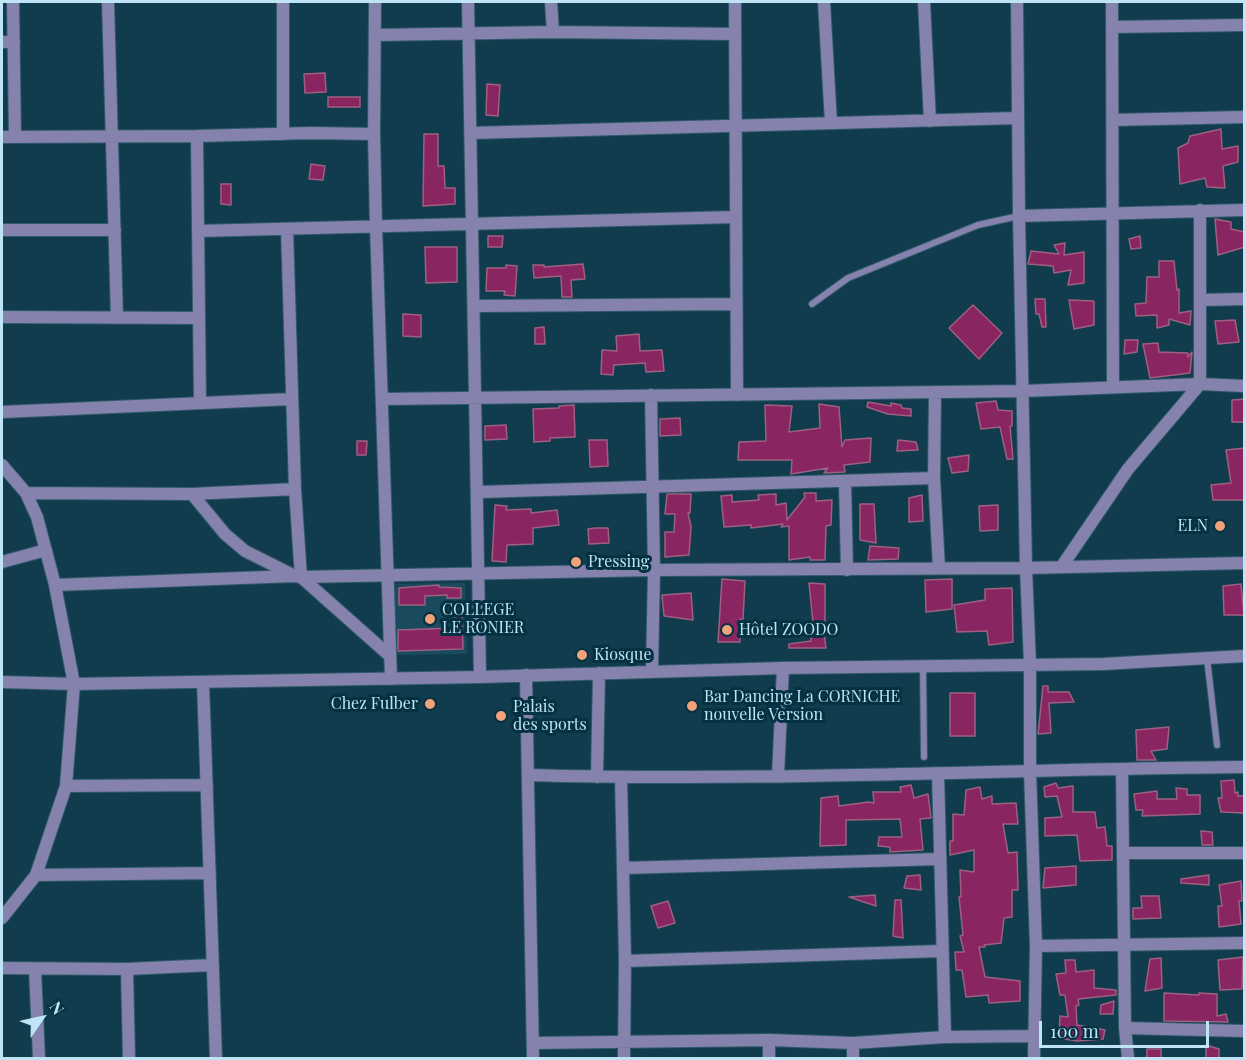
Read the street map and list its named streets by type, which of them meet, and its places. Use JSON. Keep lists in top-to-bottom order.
{
  "places": [
    "ELN",
    "Pressing",
    "COLLEGE LE RONIER",
    "Hôtel ZOODO",
    "Kiosque",
    "Chez Fulber",
    "Bar Dancing La CORNICHE nouvelle Version",
    "Palais des sports"
  ],
  "scale_bar": "100 m",
  "north": "top right"
}
